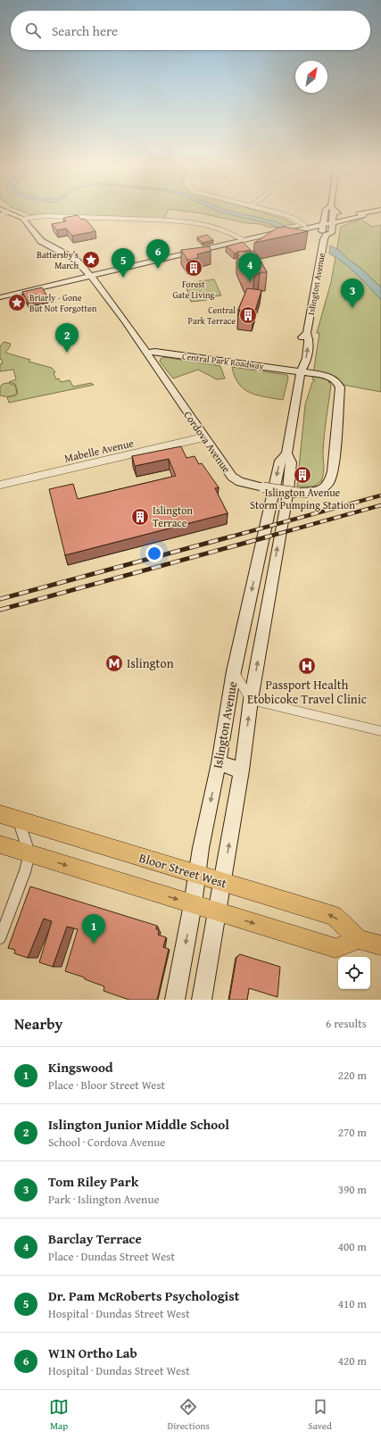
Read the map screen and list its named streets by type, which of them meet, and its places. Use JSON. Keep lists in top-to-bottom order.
{
  "streets": {
    "main road": [
      "Islington Avenue",
      "Central Park Roadway",
      "Cordova Avenue",
      "Bloor Street West"
    ],
    "street": ["Mabelle Avenue"]
  },
  "crossings": [
    ["Islington Avenue", "Central Park Roadway"],
    ["Islington Avenue", "Cordova Avenue"],
    ["Islington Avenue", "Bloor Street West"],
    ["Central Park Roadway", "Cordova Avenue"],
    ["Cordova Avenue", "Mabelle Avenue"]
  ],
  "places": {
    "place": ["Battersby’s March", "Briarly - Gone But Not Forgotten"],
    "building": [
      "Forest Gate Living",
      "Central Park Terrace",
      "Islington Avenue Storm Pumping Station",
      "Islington Terrace"
    ],
    "metro station": ["Islington"],
    "hospital": ["Passport Health Etobicoke Travel Clinic"]
  },
  "north": "top right",
  "page": {
    "search": "Search here",
    "pins": [
      "6",
      "5",
      "4",
      "3",
      "2",
      "1"
    ],
    "heading": ["Nearby", "6 results"],
    "list": [
      {
        "mark": "1",
        "name": "Kingswood",
        "note": "Place · Bloor Street West",
        "value": "220 m"
      },
      {
        "mark": "2",
        "name": "Islington Junior Middle School",
        "note": "School · Cordova Avenue",
        "value": "270 m"
      },
      {
        "mark": "3",
        "name": "Tom Riley Park",
        "note": "Park · Islington Avenue",
        "value": "390 m"
      },
      {
        "mark": "4",
        "name": "Barclay Terrace",
        "note": "Place · Dundas Street West",
        "value": "400 m"
      },
      {
        "mark": "5",
        "name": "Dr. Pam McRoberts Psychologist",
        "note": "Hospital · Dundas Street West",
        "value": "410 m"
      },
      {
        "mark": "6",
        "name": "W1N Ortho Lab",
        "note": "Hospital · Dundas Street West",
        "value": "420 m"
      }
    ],
    "nav": ["Map", "Directions", "Saved"]
  }
}
